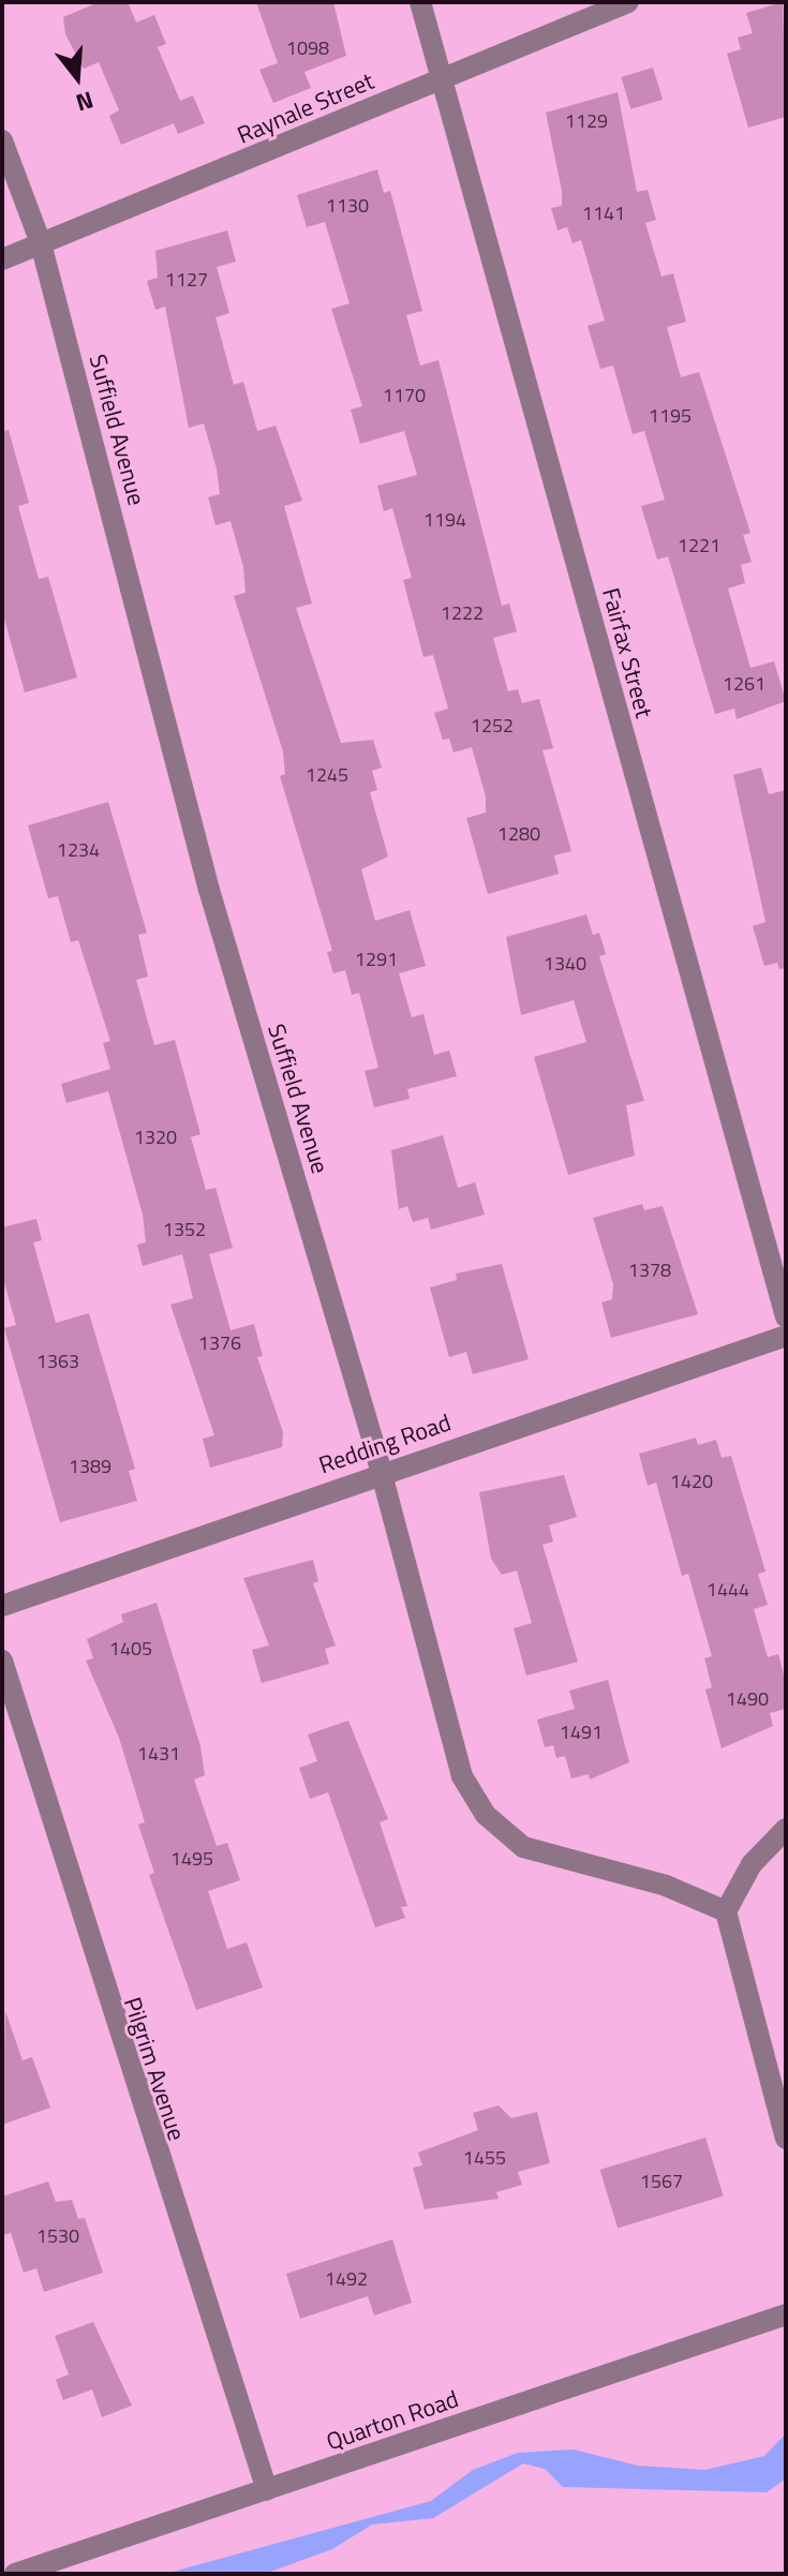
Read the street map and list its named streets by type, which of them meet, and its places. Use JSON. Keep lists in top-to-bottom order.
{
  "streets": {
    "street": [
      "Raynale Street",
      "Suffield Avenue",
      "Fairfax Street",
      "Redding Road",
      "Pilgrim Avenue",
      "Quarton Road"
    ]
  },
  "crossings": [
    ["Raynale Street", "Suffield Avenue"],
    ["Raynale Street", "Fairfax Street"],
    ["Suffield Avenue", "Redding Road"],
    ["Pilgrim Avenue", "Quarton Road"]
  ],
  "house_numbers": [
    "1098",
    "1129",
    "1130",
    "1141",
    "1127",
    "1170",
    "1195",
    "1194",
    "1221",
    "1222",
    "1261",
    "1252",
    "1245",
    "1280",
    "1234",
    "1291",
    "1340",
    "1320",
    "1352",
    "1378",
    "1376",
    "1363",
    "1389",
    "1420",
    "1444",
    "1405",
    "1490",
    "1491",
    "1431",
    "1495",
    "1455",
    "1567",
    "1530",
    "1492"
  ],
  "north": "bottom"
}
